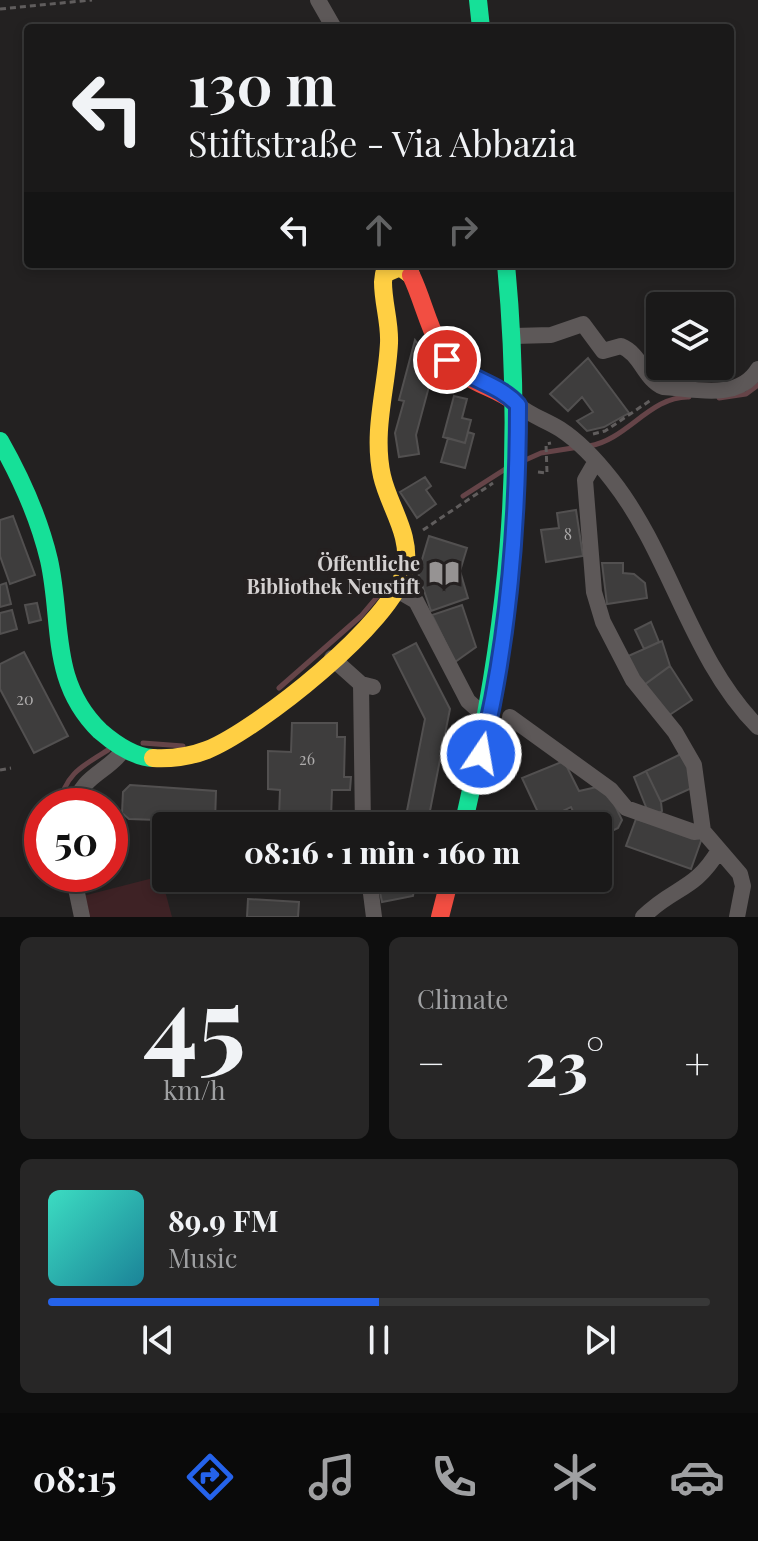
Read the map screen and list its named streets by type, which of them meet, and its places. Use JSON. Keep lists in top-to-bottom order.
{
  "places": {
    "library": ["Öffentliche Bibliothek Neustift"]
  },
  "house_numbers": ["8", "20", "26"],
  "page": {
    "turn": ["130 m", "Stiftstraße - Via Abbazia"],
    "limit": "50",
    "trip": "08:16 · 1 min · 160 m",
    "tile": [
      ["45", "km/h"],
      "Climate"
    ],
    "heat": ["−", "23°", "+"],
    "song": ["89.9 FM", "Music"],
    "tabs": "08:15"
  }
}
